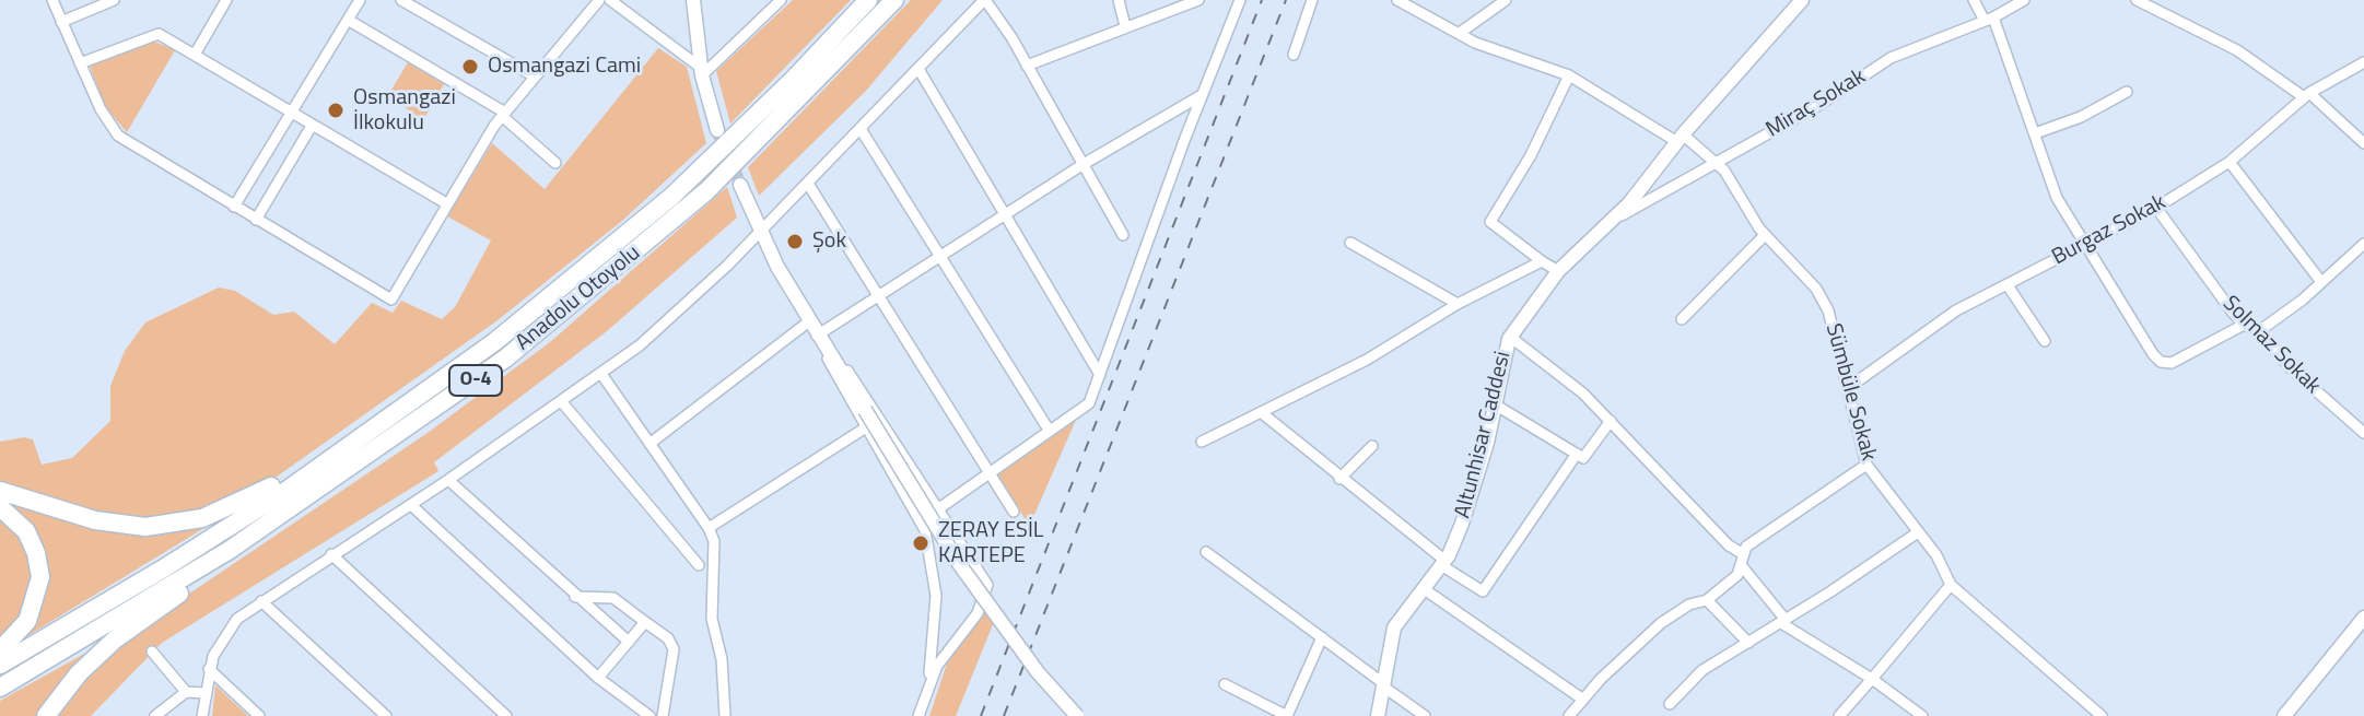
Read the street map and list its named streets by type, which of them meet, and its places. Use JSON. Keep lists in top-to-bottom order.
{
  "streets": {
    "highway": ["Anadolu Otoyolu", "O-4"],
    "street": [
      "Miraç Sokak",
      "Burgaz Sokak",
      "Solmaz Sokak",
      "Sümbüle Sokak",
      "Altunhisar Caddesi"
    ]
  },
  "crossings": [
    ["Miraç Sokak", "Sümbüle Sokak"],
    ["Miraç Sokak", "Altunhisar Caddesi"],
    ["Burgaz Sokak", "Solmaz Sokak"],
    ["Burgaz Sokak", "Sümbüle Sokak"],
    ["Sümbüle Sokak", "Altunhisar Caddesi"]
  ],
  "places": [
    "Osmangazi Cami",
    "Osmangazi İlkokulu",
    "Şok",
    "ZERAY ESİL KARTEPE"
  ]
}
